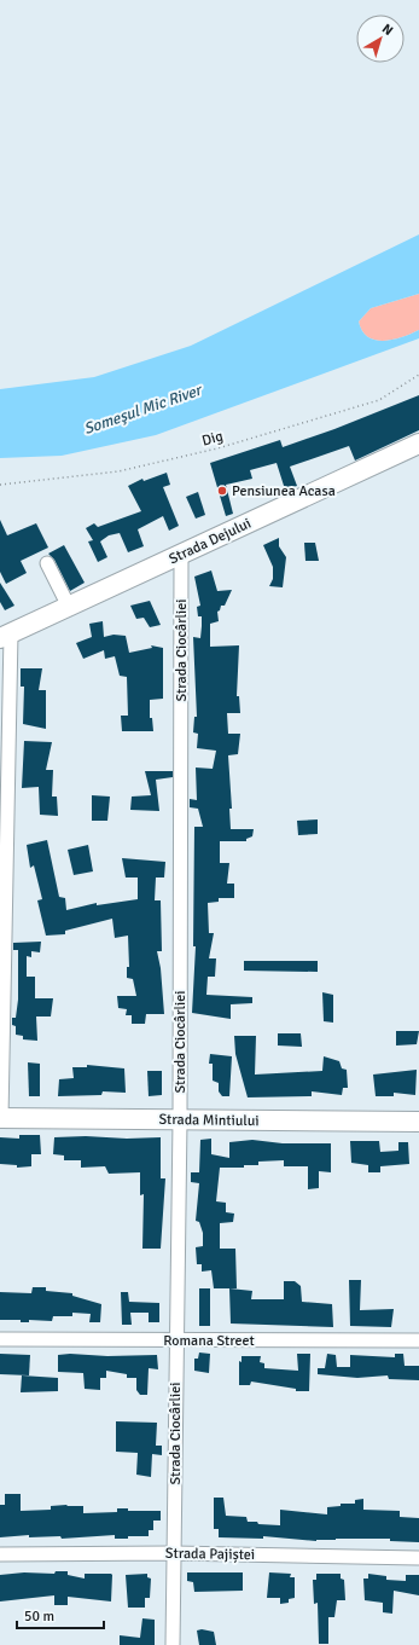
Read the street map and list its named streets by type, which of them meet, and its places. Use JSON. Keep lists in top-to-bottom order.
{
  "streets": {
    "main road": ["Strada Dejului", "Strada Mintiului"],
    "street": ["Strada Ciocârliei", "Romana Street", "Strada Pajiștei"],
    "path": ["Dig"]
  },
  "crossings": [
    ["Strada Dejului", "Strada Ciocârliei"],
    ["Strada Ciocârliei", "Strada Mintiului"],
    ["Strada Ciocârliei", "Romana Street"],
    ["Strada Ciocârliei", "Strada Pajiștei"]
  ],
  "water": ["Someşul Mic River"],
  "places": ["Pensiunea Acasa"],
  "scale_bar": "50 m",
  "north": "top right"
}
